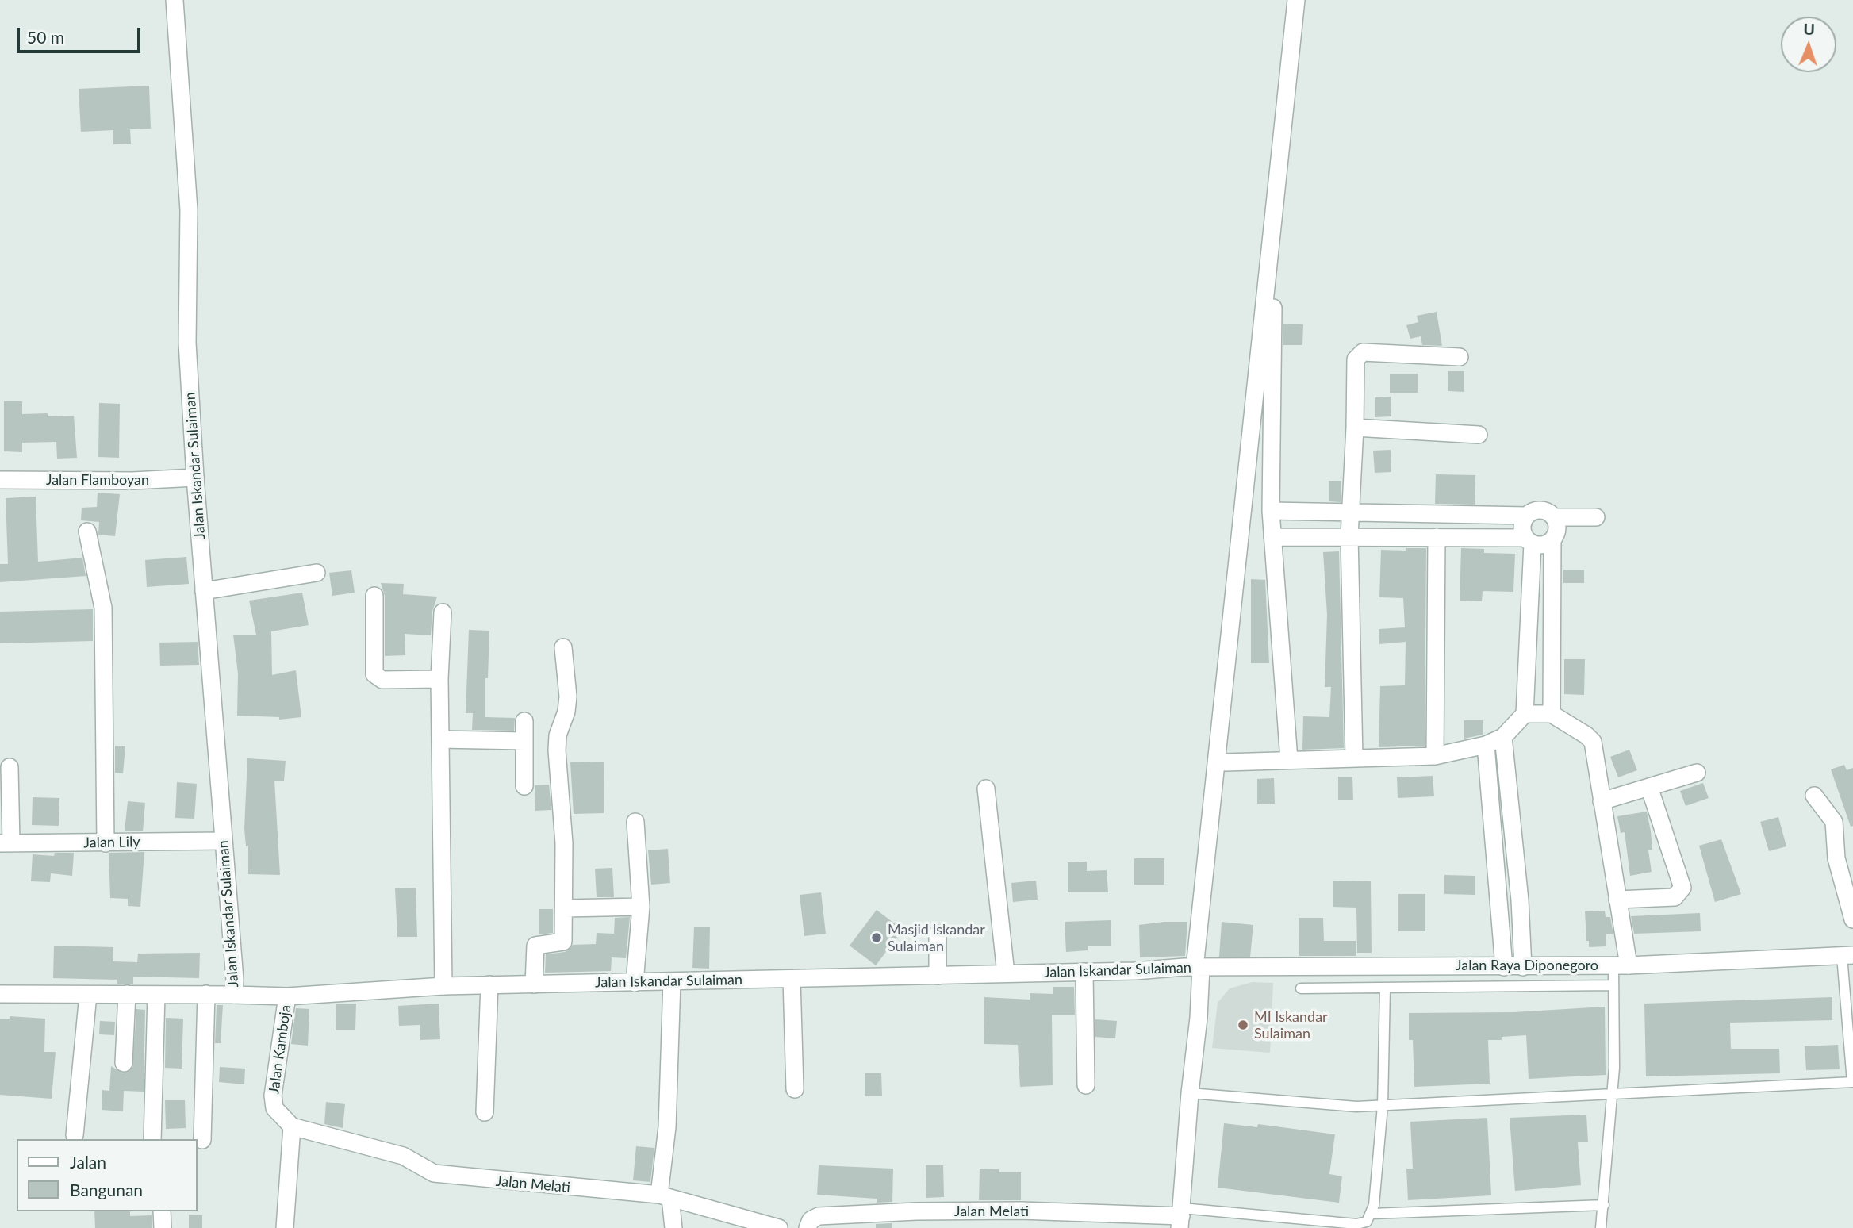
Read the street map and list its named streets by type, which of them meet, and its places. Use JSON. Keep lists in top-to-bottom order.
{
  "streets": {
    "street": [
      "Jalan Iskandar Sulaiman",
      "Jalan Flamboyan",
      "Jalan Lily",
      "Jalan Raya Diponegoro",
      "Jalan Kamboja",
      "Jalan Melati"
    ]
  },
  "crossings": [
    ["Jalan Iskandar Sulaiman", "Jalan Flamboyan"],
    ["Jalan Iskandar Sulaiman", "Jalan Lily"],
    ["Jalan Iskandar Sulaiman", "Jalan Raya Diponegoro"],
    ["Jalan Iskandar Sulaiman", "Jalan Kamboja"],
    ["Jalan Kamboja", "Jalan Melati"]
  ],
  "places": ["Masjid Iskandar Sulaiman", "MI Iskandar Sulaiman"],
  "legend": ["Jalan", "Bangunan"],
  "scale_bar": "50 m",
  "north": "top"
}
